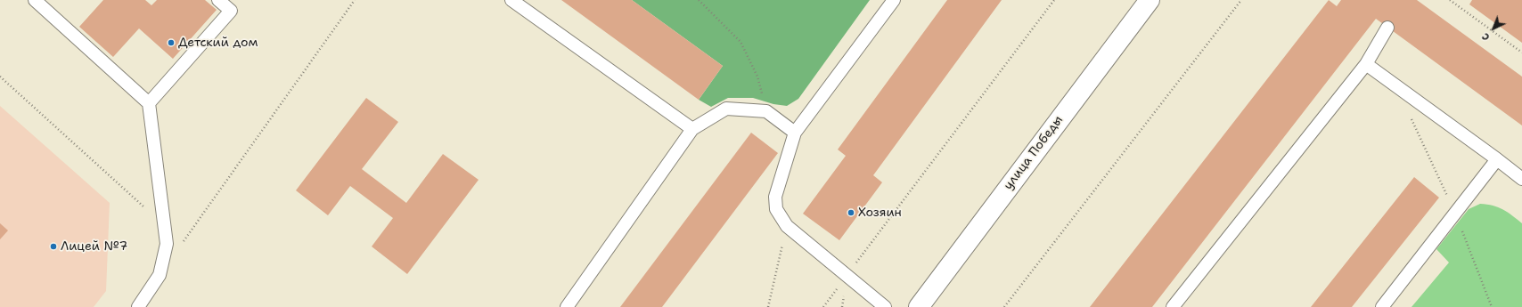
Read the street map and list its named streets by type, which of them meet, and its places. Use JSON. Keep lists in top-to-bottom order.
{
  "streets": {
    "street": ["улица Победы"]
  },
  "places": ["Детский дом", "Хозяин", "Лицей №7"],
  "north": "bottom left"
}
